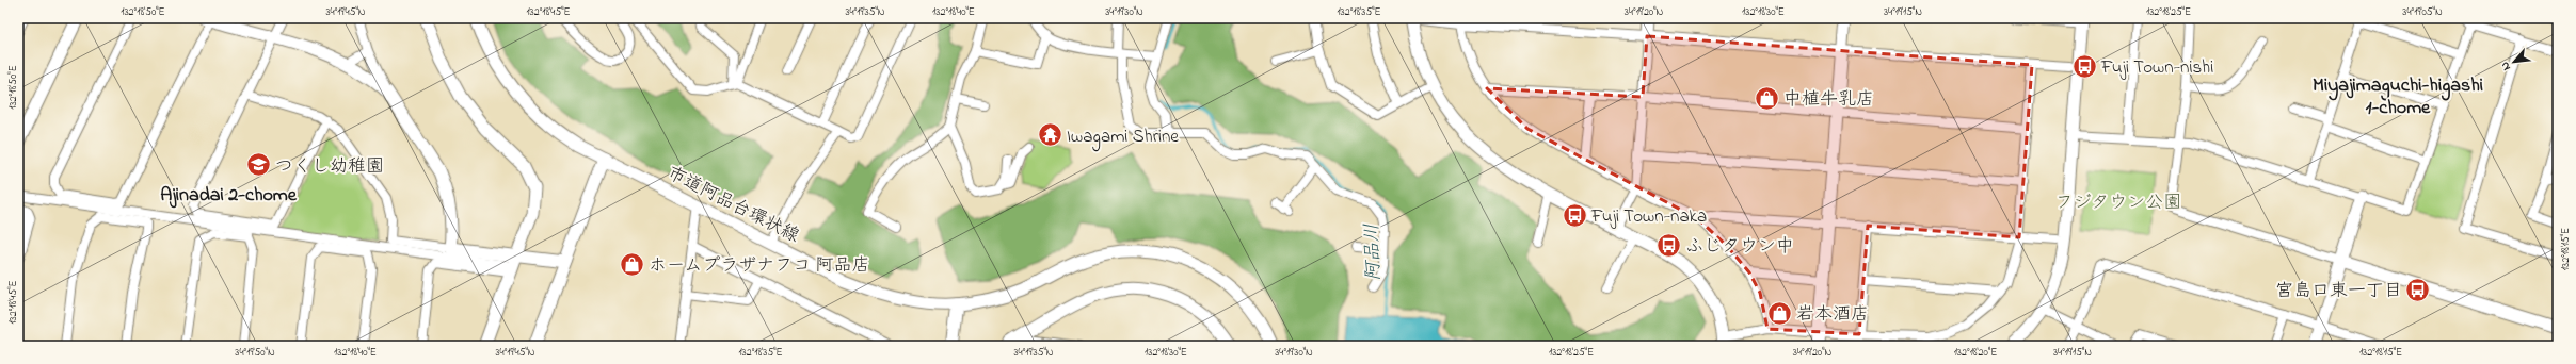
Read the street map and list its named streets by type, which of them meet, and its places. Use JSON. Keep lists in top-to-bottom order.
{
  "streets": {
    "street": ["市道阿品台環状線"]
  },
  "districts": ["Miyajimaguchi-higashi 1-chome", "Ajinadai 2-chome"],
  "water": ["阿品川"],
  "parks": ["フジタウン公園"],
  "places": {
    "bus stop": [
      "Fuji Town-nishi",
      "Fuji Town-naka",
      "ふじタウン中",
      "宮島口東一丁目"
    ],
    "shop": ["中植牛乳店", "ホームプラザナフコ 阿品店", "岩本酒店"],
    "temple": ["Iwagami Shrine"],
    "school or university": ["つくし幼稚園"]
  },
  "north": "bottom left",
  "coordinates": [
    "132°18'50\"E",
    "34°19'45\"N",
    "132°18'45\"E",
    "34°19'35\"N",
    "132°18'40\"E",
    "34°19'30\"N",
    "132°18'35\"E",
    "34°19'20\"N",
    "132°18'30\"E",
    "34°19'15\"N",
    "132°18'25\"E",
    "34°19'05\"N",
    "132°18'15\"E",
    "34°19'50\"N",
    "132°18'20\"E"
  ]
}
